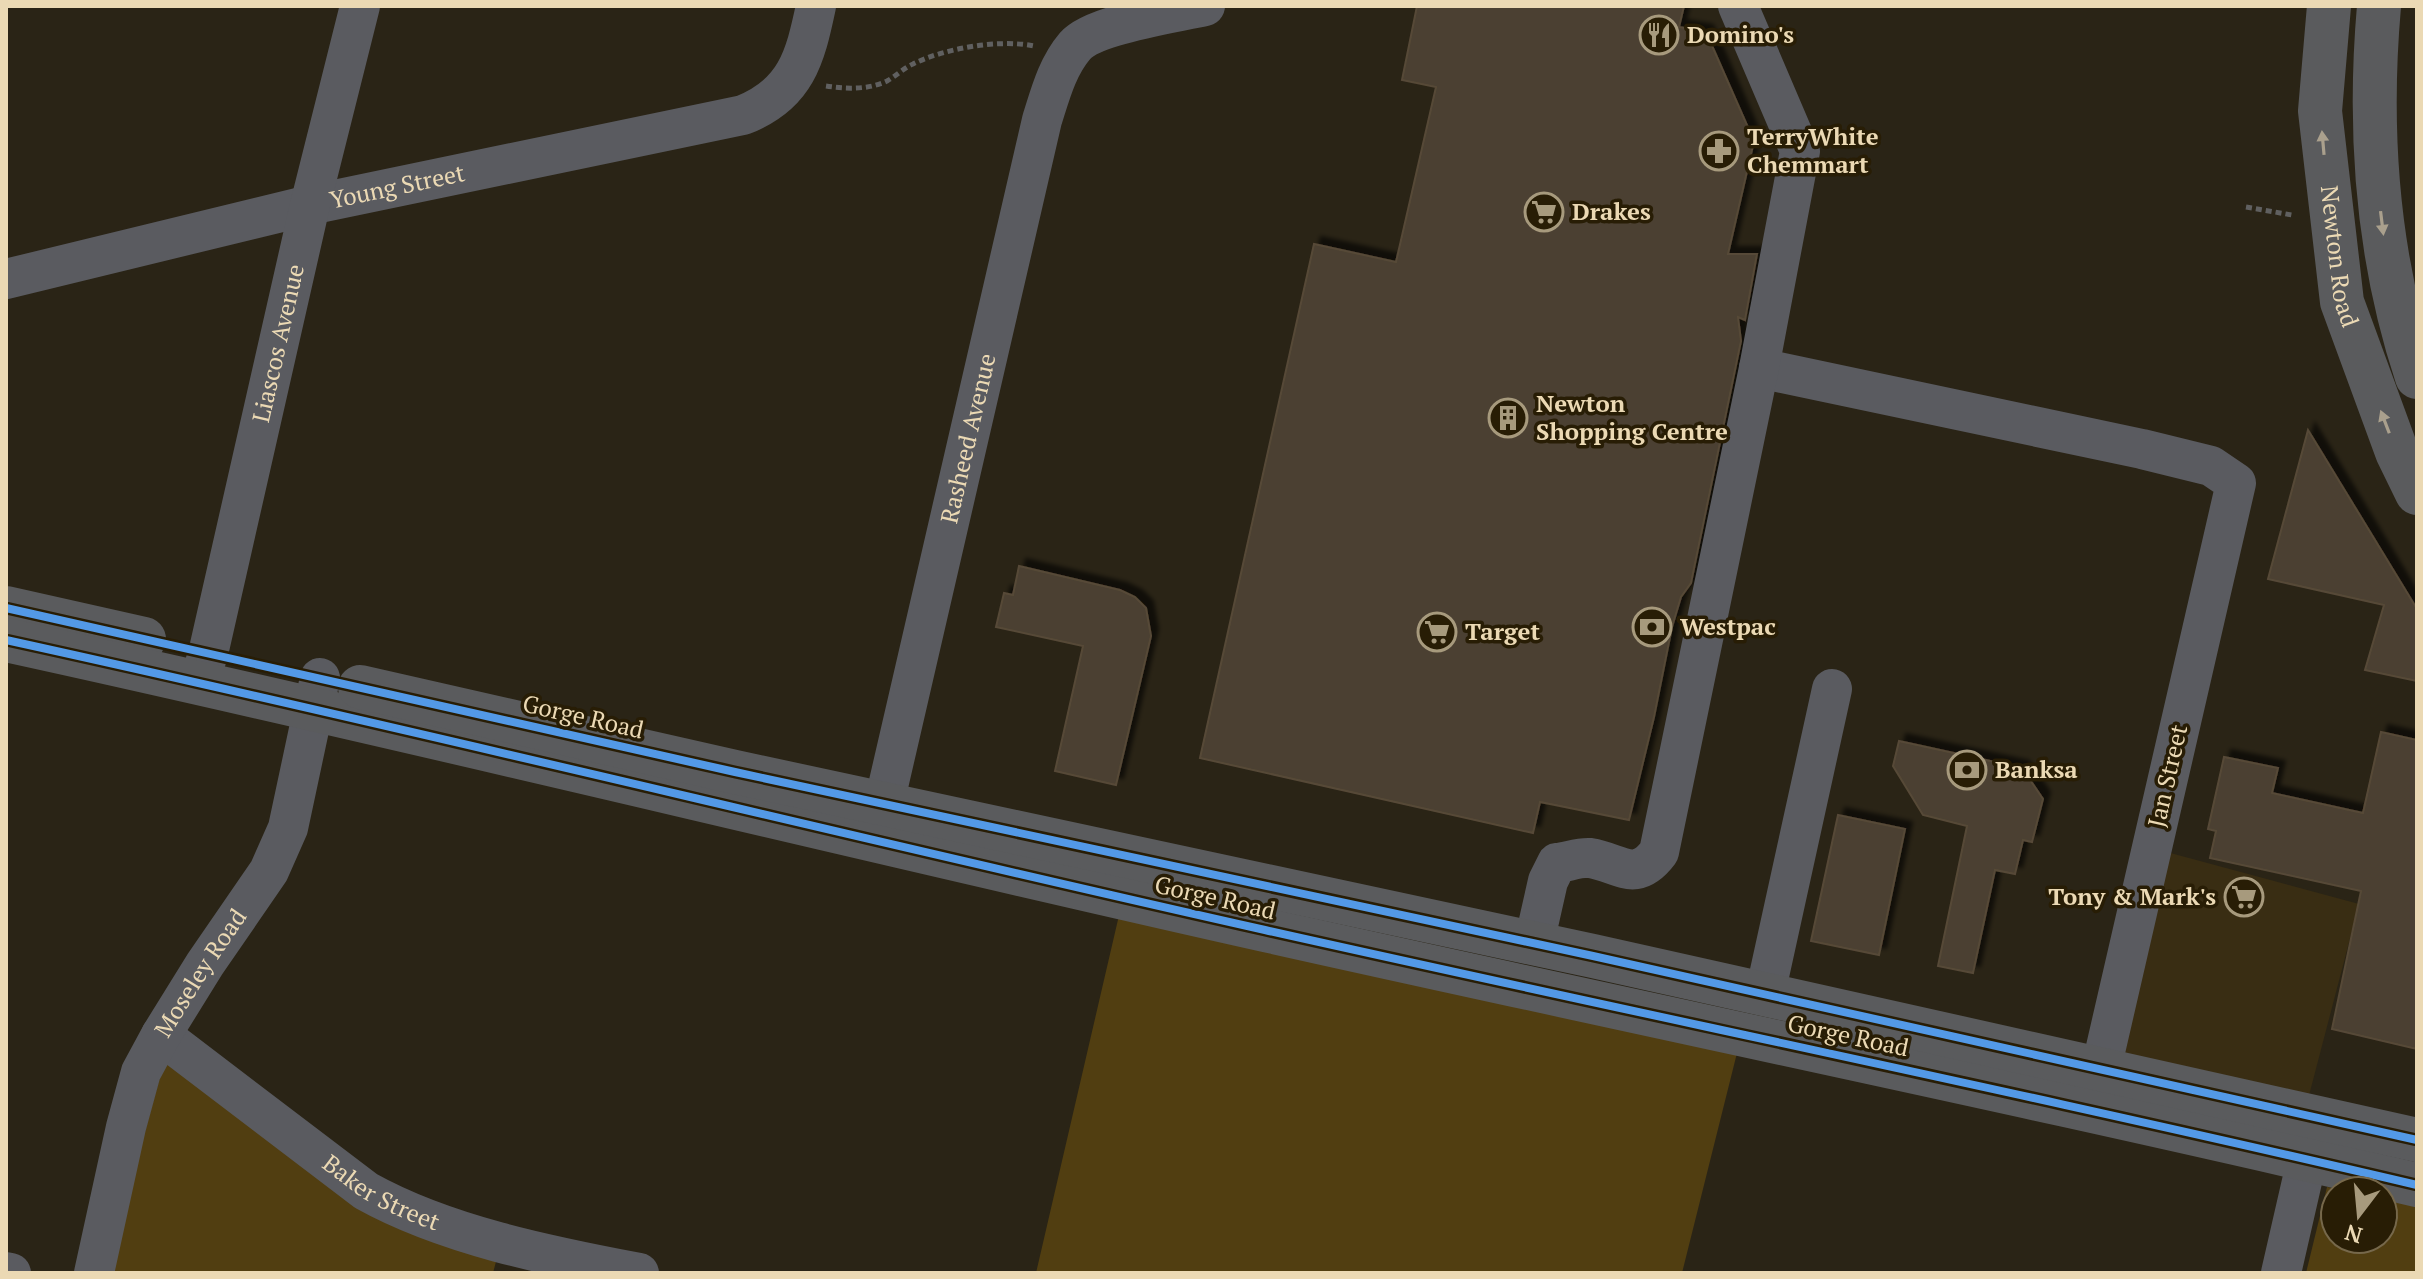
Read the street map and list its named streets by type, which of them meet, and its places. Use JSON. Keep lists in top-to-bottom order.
{
  "streets": {
    "main road": ["Newton Road", "Gorge Road"],
    "street": [
      "Young Street",
      "Liascos Avenue",
      "Rasheed Avenue",
      "Jan Street",
      "Moseley Road",
      "Baker Street"
    ]
  },
  "crossings": [
    ["Young Street", "Liascos Avenue"],
    ["Liascos Avenue", "Gorge Road"],
    ["Rasheed Avenue", "Gorge Road"],
    ["Gorge Road", "Jan Street"],
    ["Gorge Road", "Moseley Road"],
    ["Moseley Road", "Baker Street"]
  ],
  "places": {
    "restaurant": ["Domino's"],
    "pharmacy": ["TerryWhite Chemmart"],
    "supermarket": ["Drakes", "Target", "Tony & Mark's"],
    "building": ["Newton Shopping Centre"],
    "bank": ["Westpac", "Banksa"]
  },
  "north": "bottom"
}
